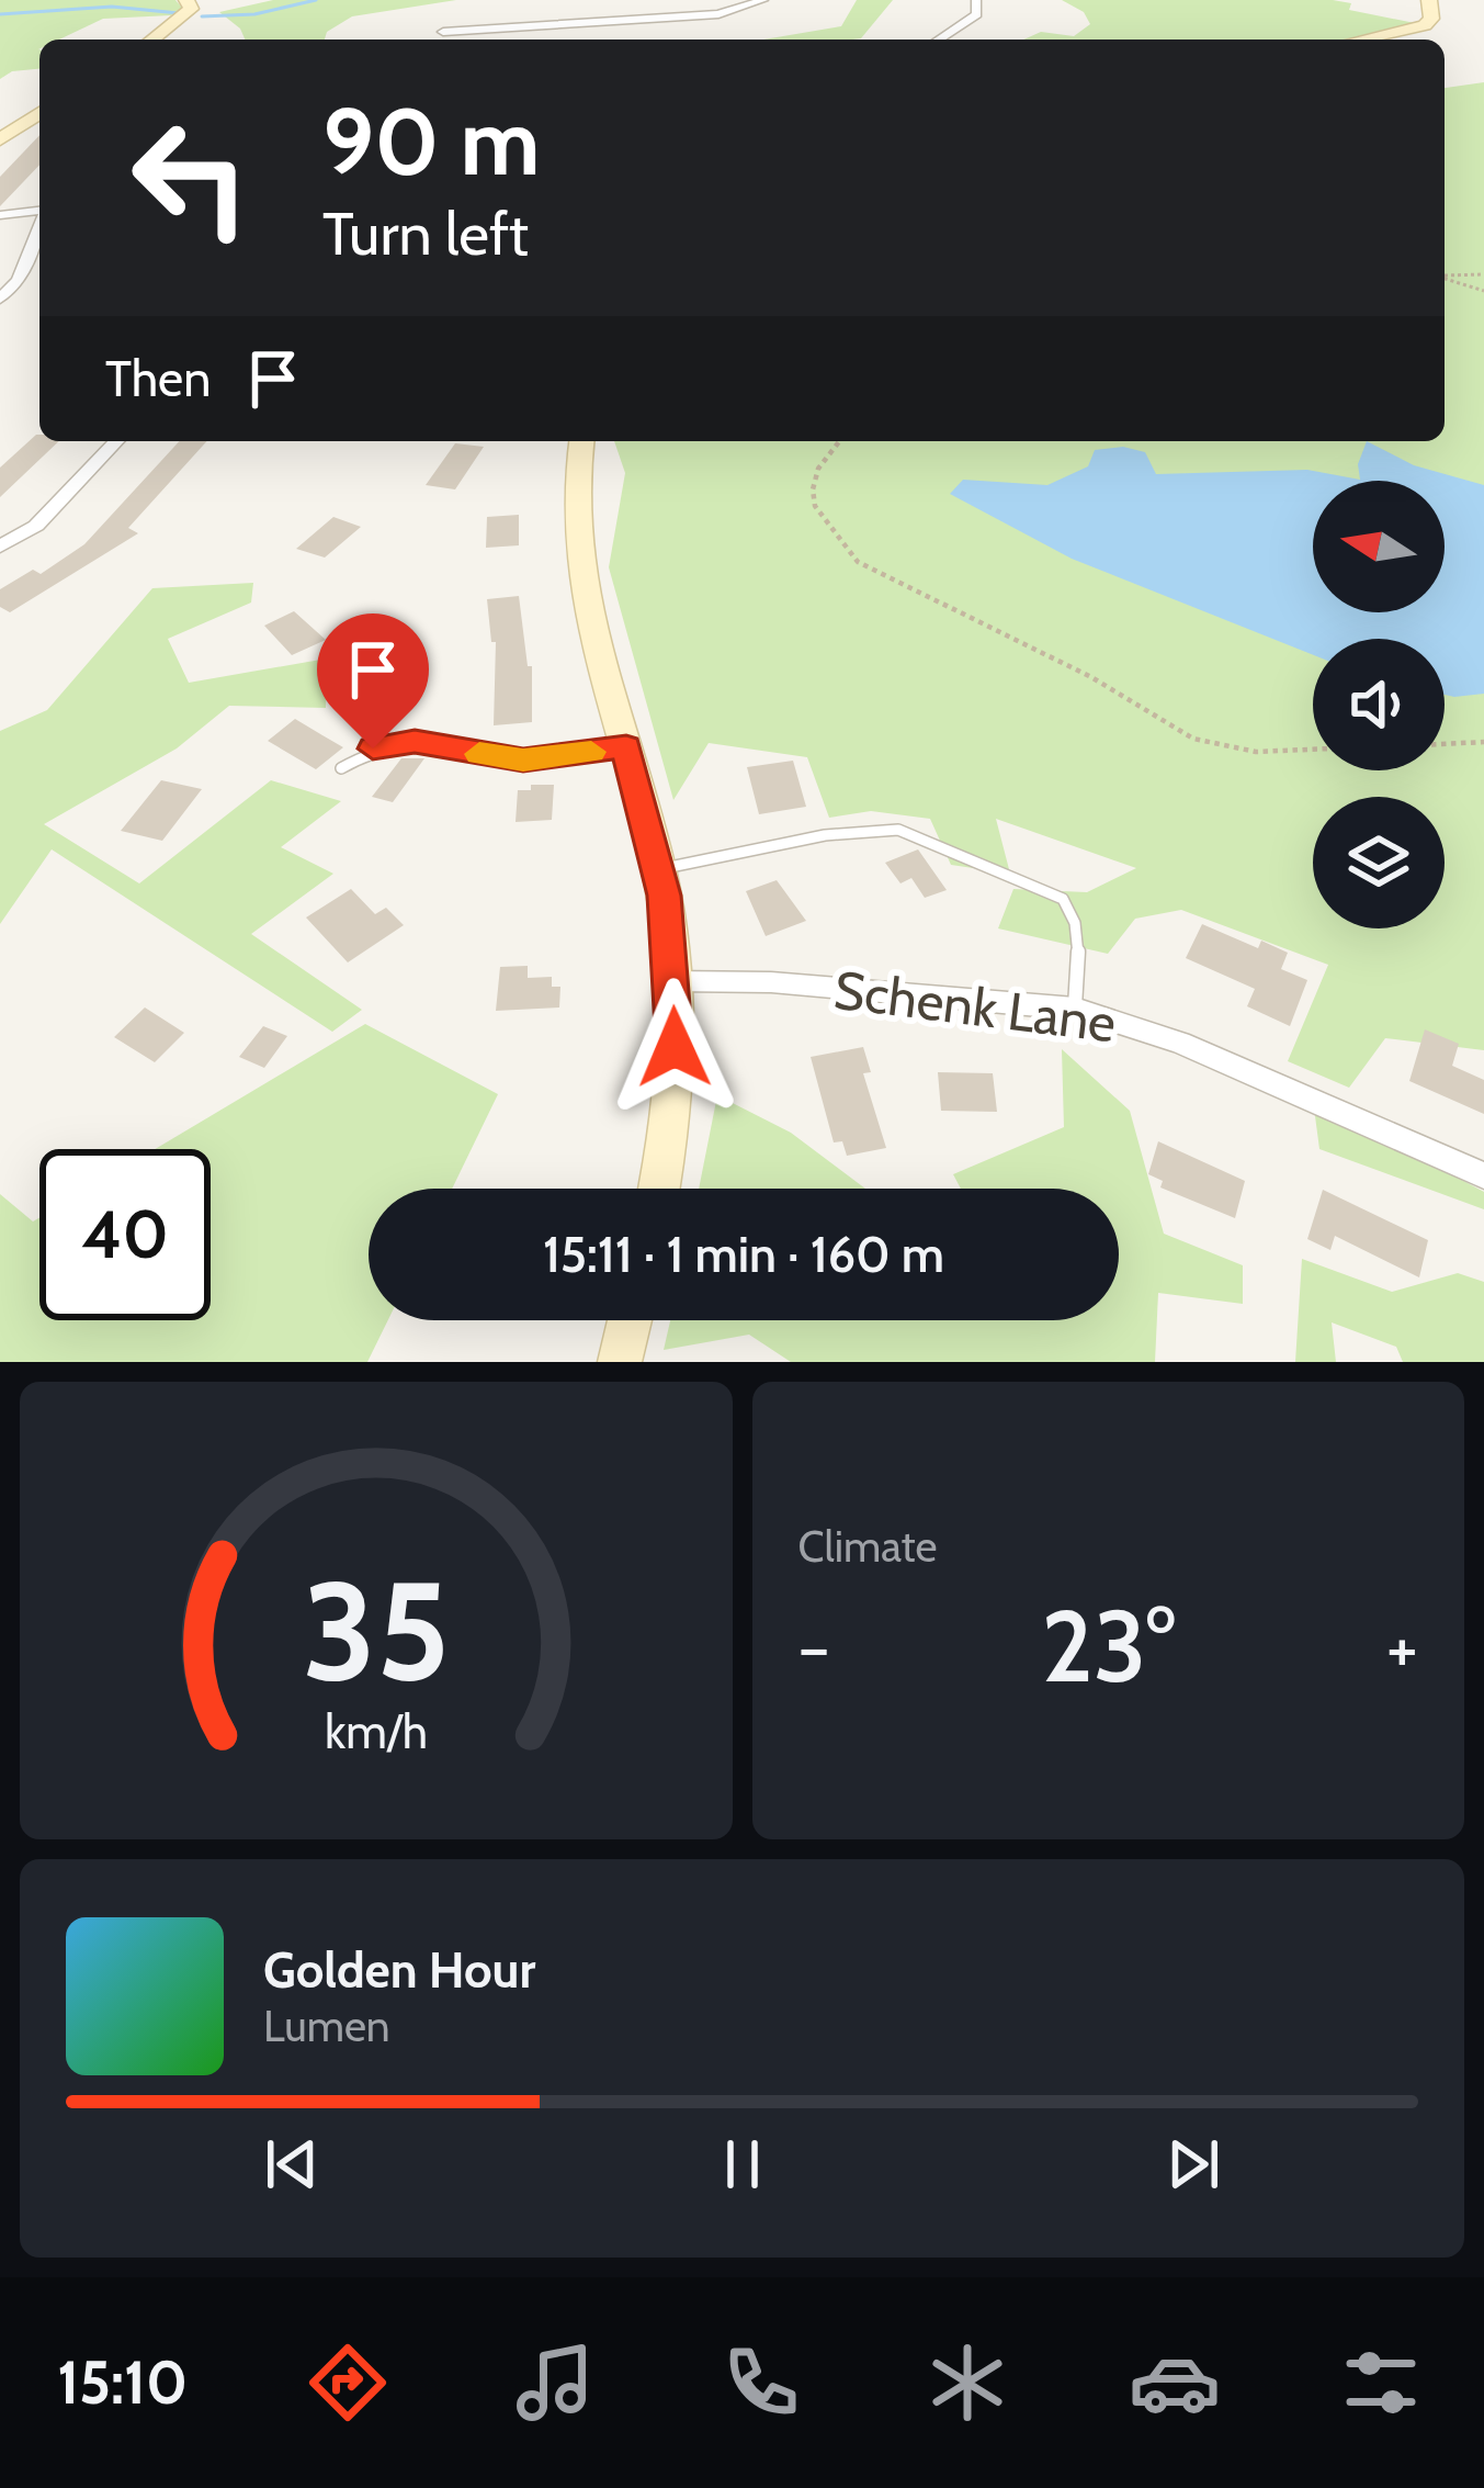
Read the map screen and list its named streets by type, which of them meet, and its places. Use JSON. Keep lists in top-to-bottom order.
{
  "streets": {
    "street": ["Schenk Lane"]
  },
  "north": "left",
  "page": {
    "turn": ["90 m", "Turn left"],
    "then": "Then",
    "limit": "40",
    "trip": "15:11 · 1 min · 160 m",
    "tile": "Climate",
    "heat": ["−", "23°", "+"],
    "song": ["Golden Hour", "Lumen"],
    "tabs": "15:10",
    "gauge": ["35", "km/h"]
  }
}
